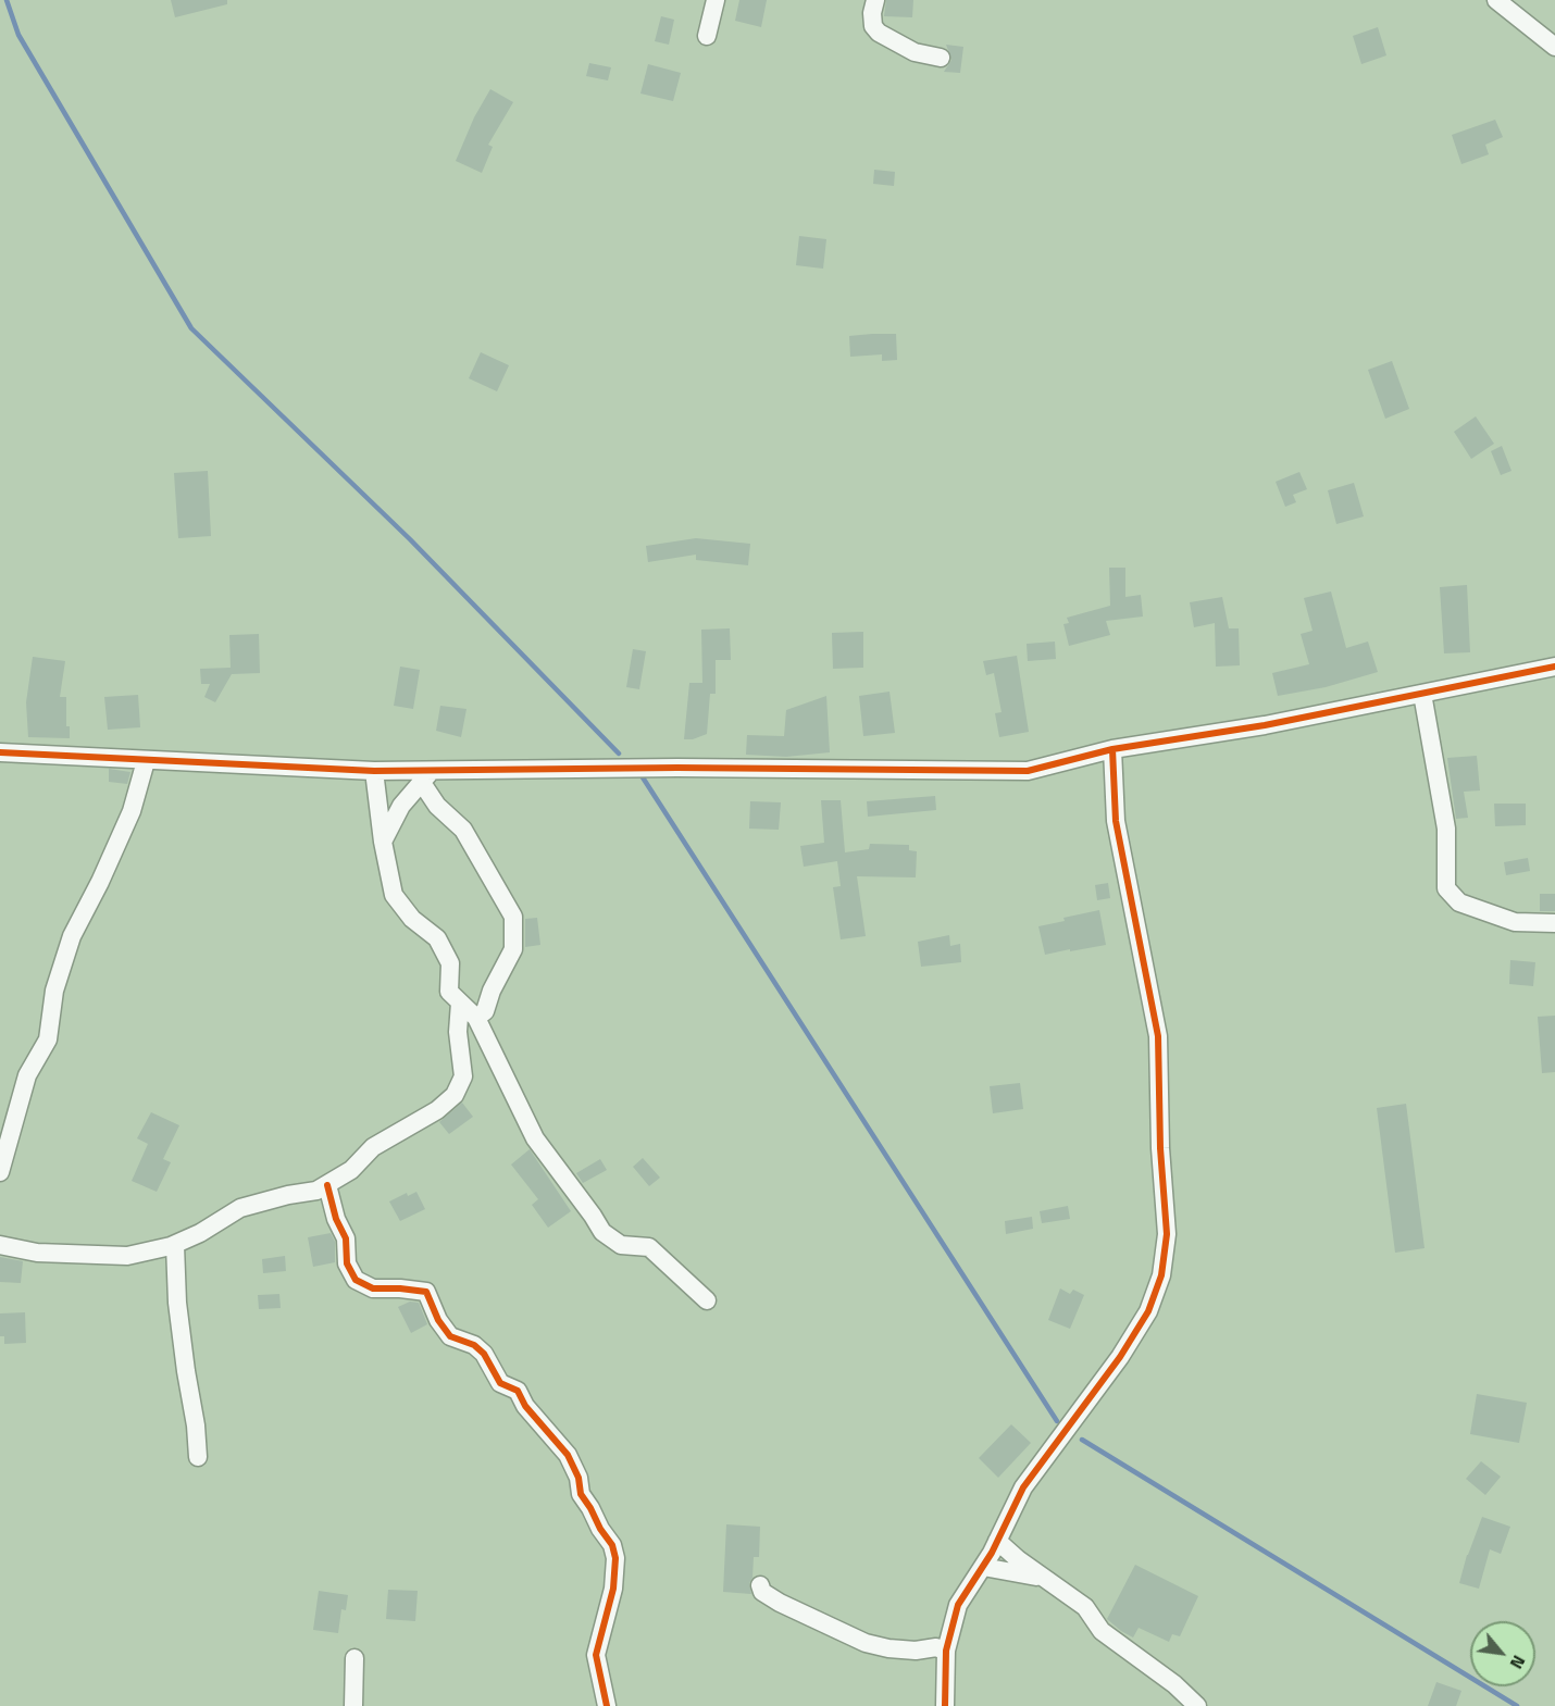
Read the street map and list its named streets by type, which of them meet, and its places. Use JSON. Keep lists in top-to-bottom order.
{
  "north": "bottom right"
}
